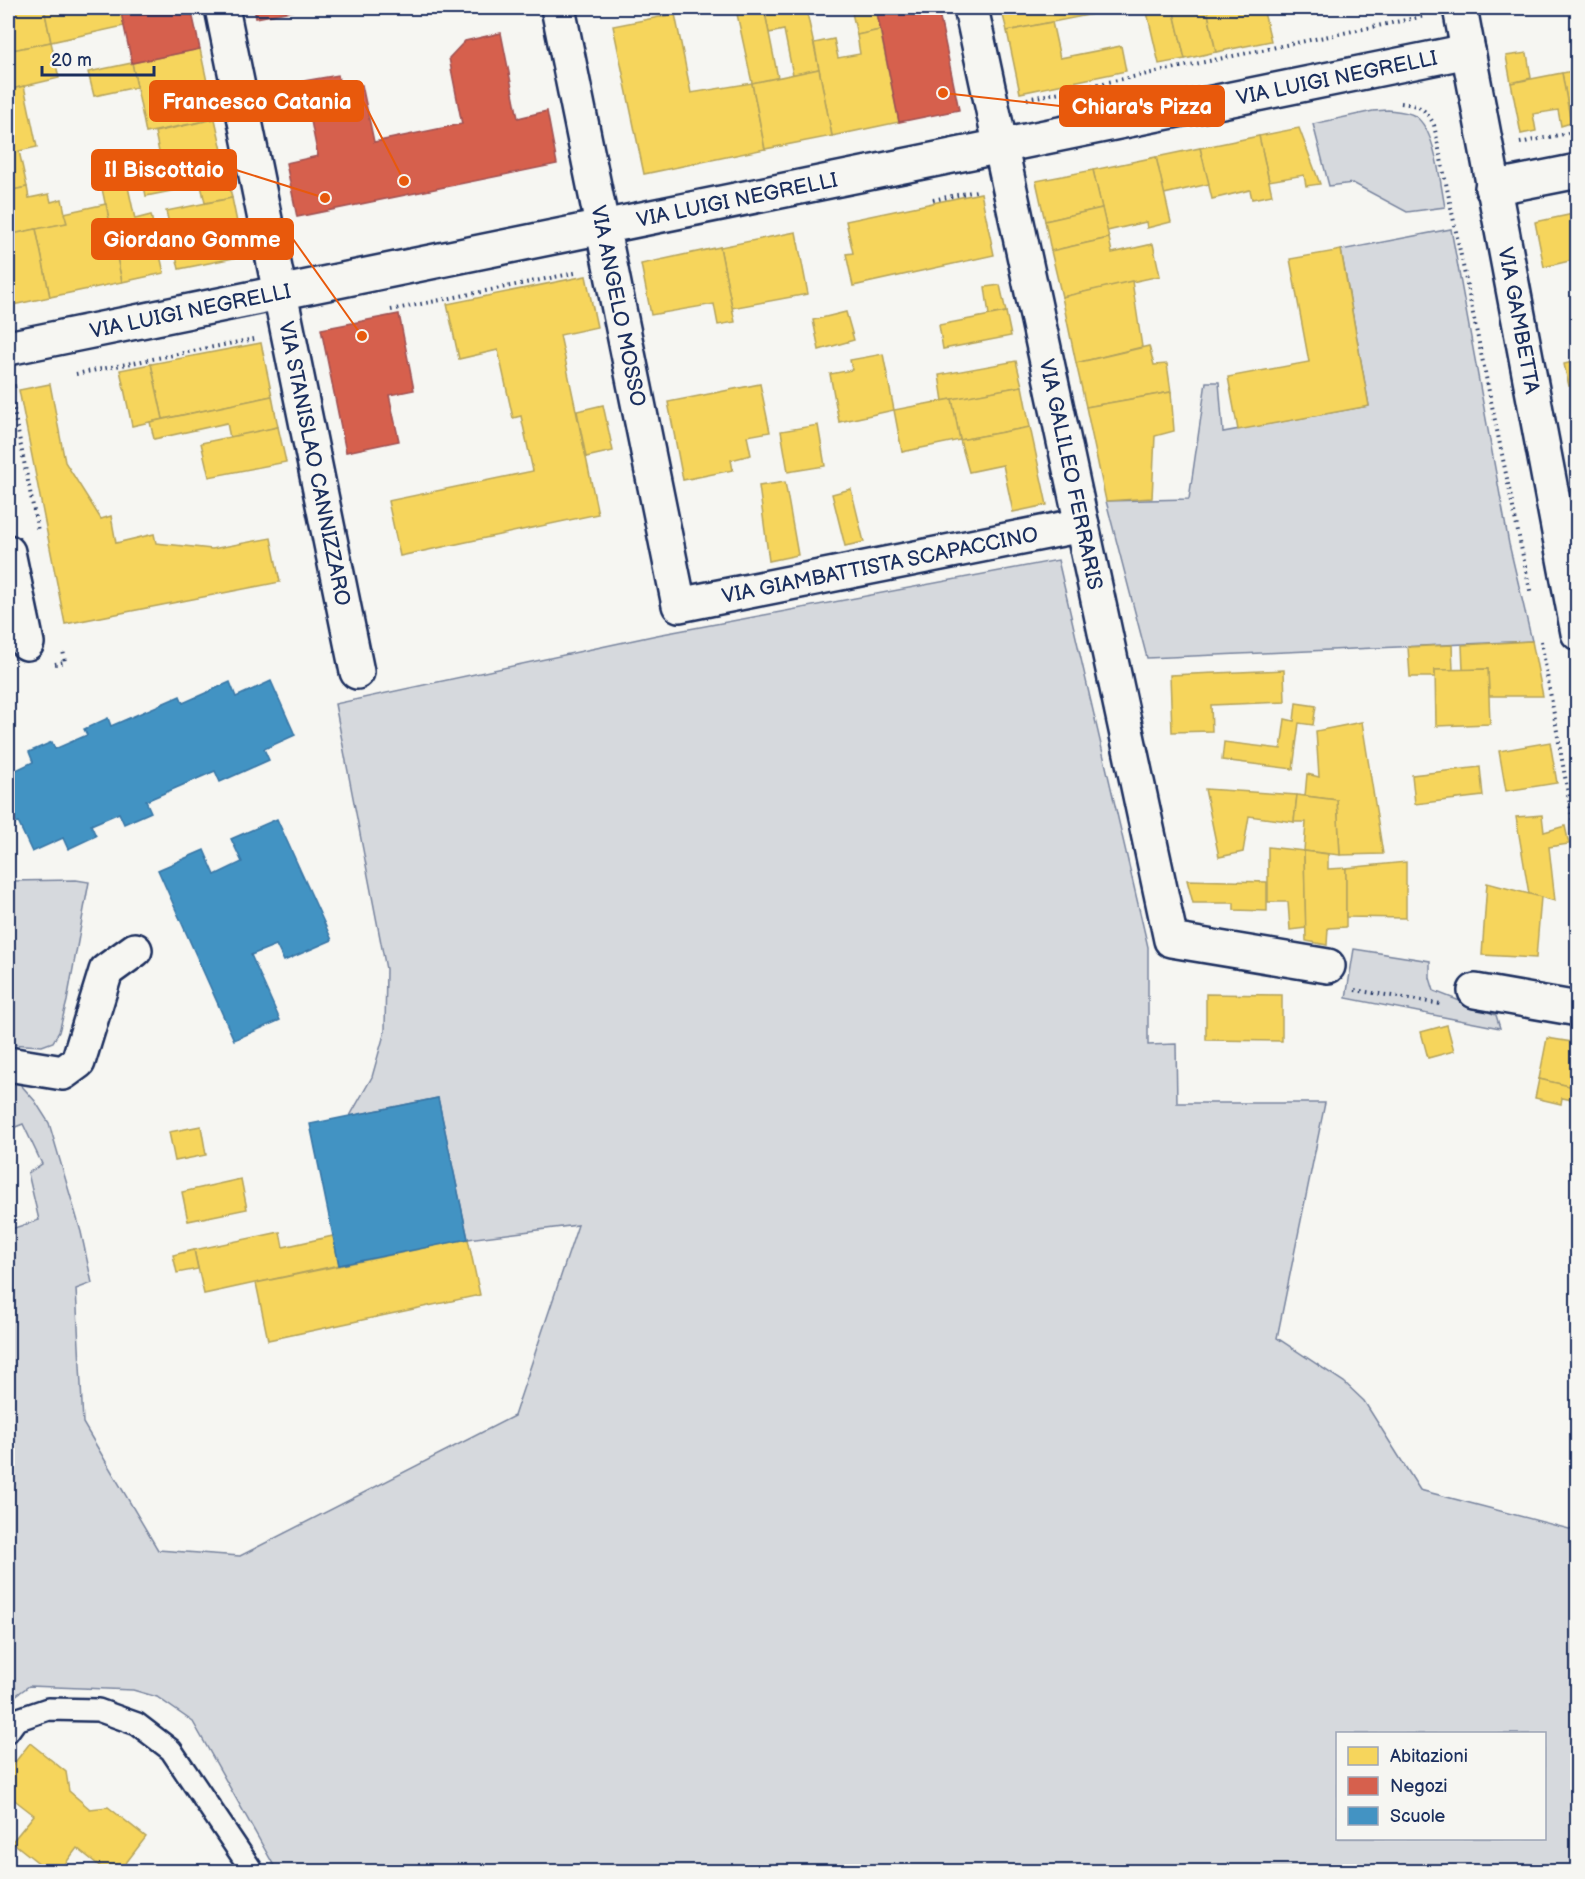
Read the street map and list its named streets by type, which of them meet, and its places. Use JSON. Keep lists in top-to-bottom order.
{
  "streets": {
    "street": [
      "VIA LUIGI NEGRELLI",
      "VIA ANGELO MOSSO",
      "VIA GAMBETTA",
      "VIA STANISLAO CANNIZZARO",
      "VIA GALILEO FERRARIS",
      "VIA GIAMBATTISTA SCAPACCINO"
    ]
  },
  "crossings": [
    ["VIA LUIGI NEGRELLI", "VIA ANGELO MOSSO"],
    ["VIA LUIGI NEGRELLI", "VIA GAMBETTA"],
    ["VIA LUIGI NEGRELLI", "VIA STANISLAO CANNIZZARO"],
    ["VIA LUIGI NEGRELLI", "VIA GALILEO FERRARIS"],
    ["VIA ANGELO MOSSO", "VIA GIAMBATTISTA SCAPACCINO"],
    ["VIA GALILEO FERRARIS", "VIA GIAMBATTISTA SCAPACCINO"]
  ],
  "places": [
    "Chiara's Pizza",
    "Francesco Catania",
    "Il Biscottaio",
    "Giordano Gomme"
  ],
  "legend": ["Abitazioni", "Negozi", "Scuole"],
  "scale_bar": "20 m"
}
